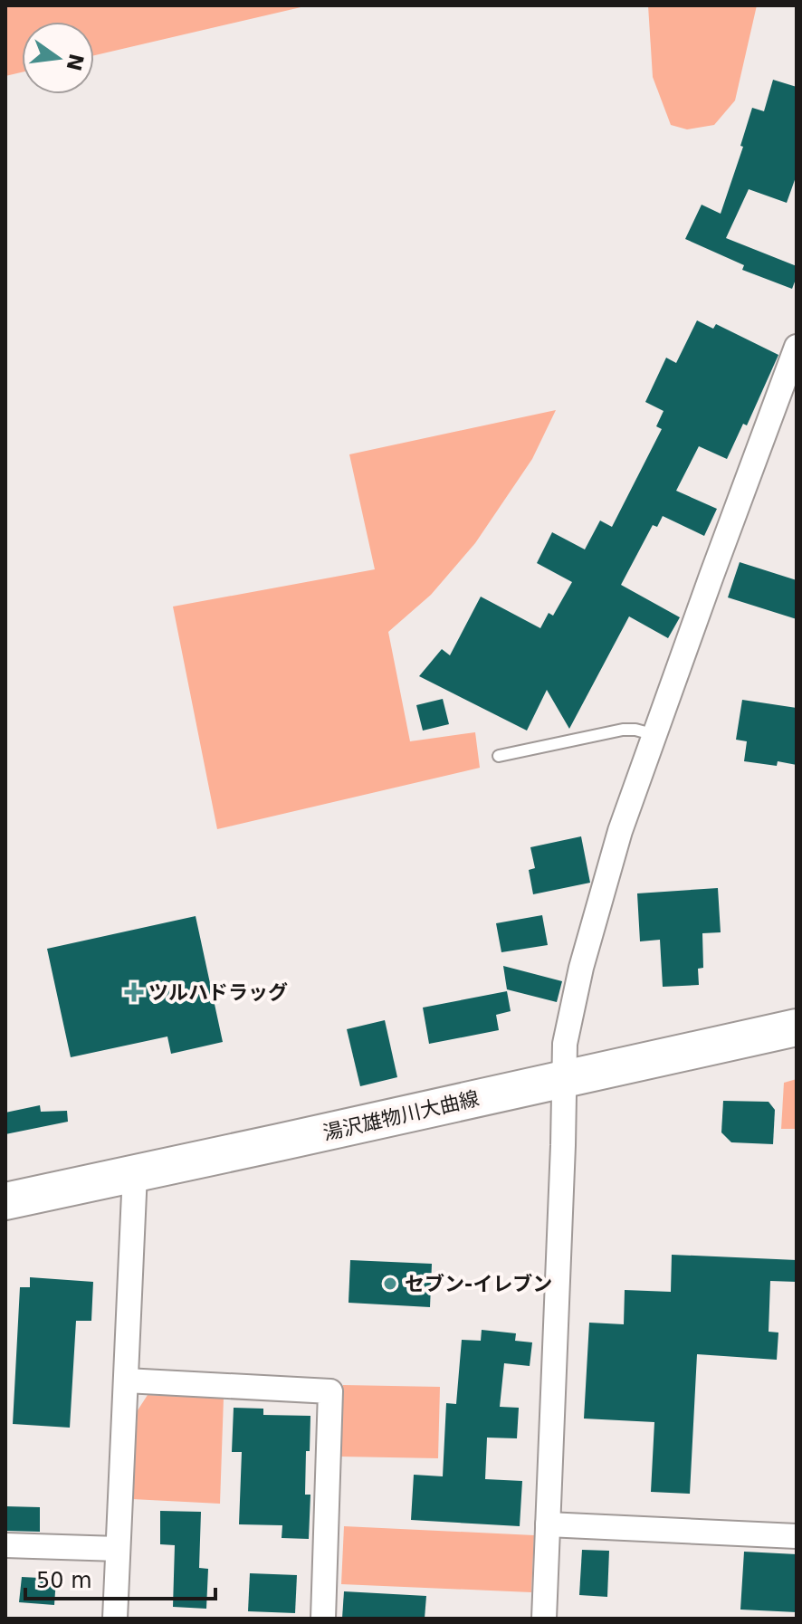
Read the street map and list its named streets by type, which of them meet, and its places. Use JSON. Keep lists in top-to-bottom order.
{
  "streets": {
    "main road": ["湯沢雄物川大曲線"]
  },
  "places": {
    "health": ["ツルハドラッグ"],
    "other": ["セブン-イレブン"]
  },
  "scale_bar": "50 m",
  "north": "right"
}
